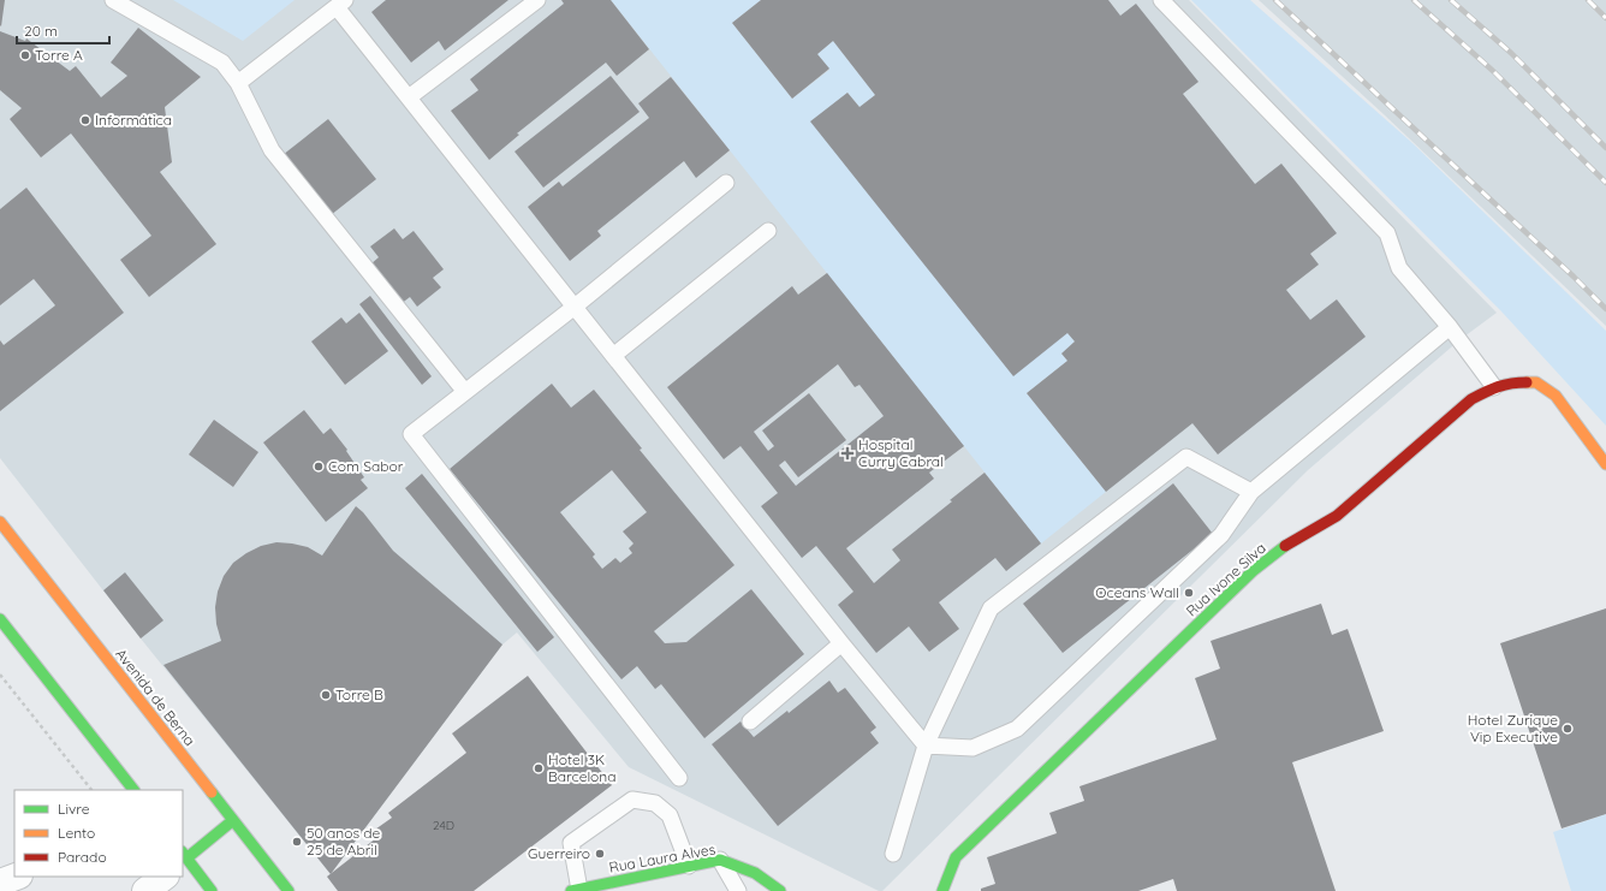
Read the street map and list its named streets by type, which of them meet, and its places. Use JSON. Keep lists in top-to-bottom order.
{
  "streets": {
    "street": ["Rua Ivone Silva", "Avenida de Berna", "Rua Laura Alves"]
  },
  "places": {
    "other": [
      "Torre A",
      "Informática",
      "Com Sabor",
      "Oceans Wall",
      "Torre B",
      "Hotel Zurique Vip Executive",
      "Hotel 3K Barcelona",
      "50 anos de 25 de Abril",
      "Guerreiro"
    ],
    "health": ["Hospital Curry Cabral"]
  },
  "house_numbers": ["24D"],
  "legend": ["Livre", "Lento", "Parado"],
  "scale_bar": "20 m"
}
